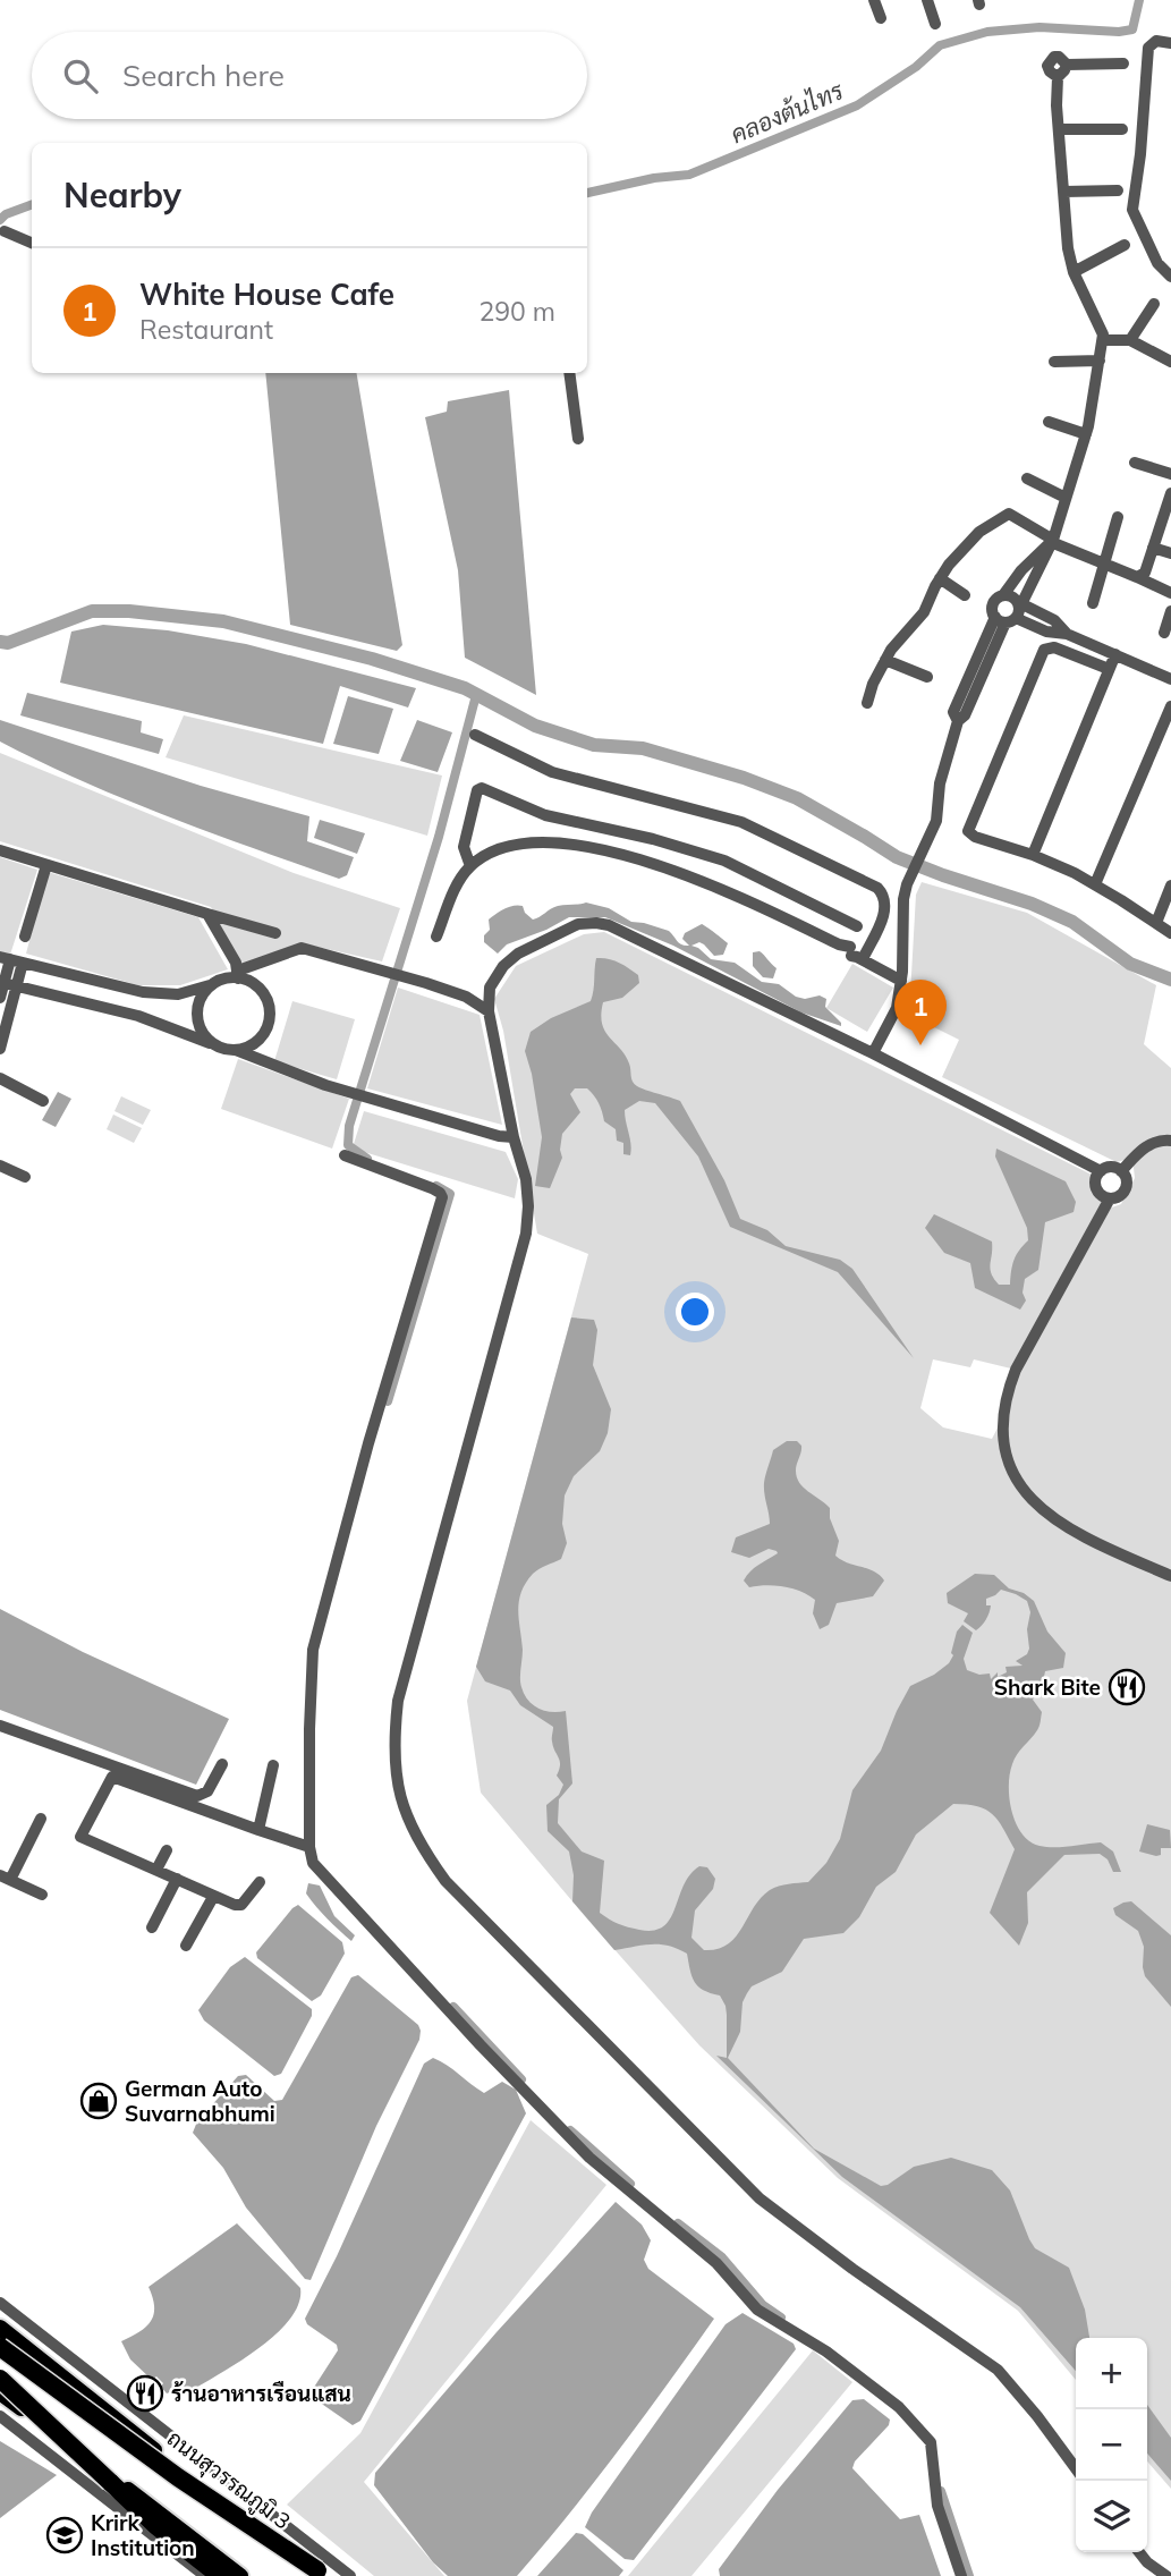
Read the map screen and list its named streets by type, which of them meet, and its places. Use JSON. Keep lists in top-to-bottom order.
{
  "streets": {
    "main road": ["ถนนสุวรรณภูมิ 3"]
  },
  "water": ["คลองต้นไทร"],
  "places": {
    "restaurant": ["Shark Bite", "ร้านอาหารเรือนแสน"],
    "shop": ["German Auto Suvarnabhumi"],
    "school or university": ["Krirk Institution"]
  },
  "page": {
    "search": "Search here",
    "heading": "Nearby",
    "list": [
      {
        "mark": "1",
        "name": "White House Cafe",
        "note": "Restaurant",
        "value": "290 m"
      }
    ],
    "pins": "1",
    "map_buttons": ["+", "−"]
  }
}
